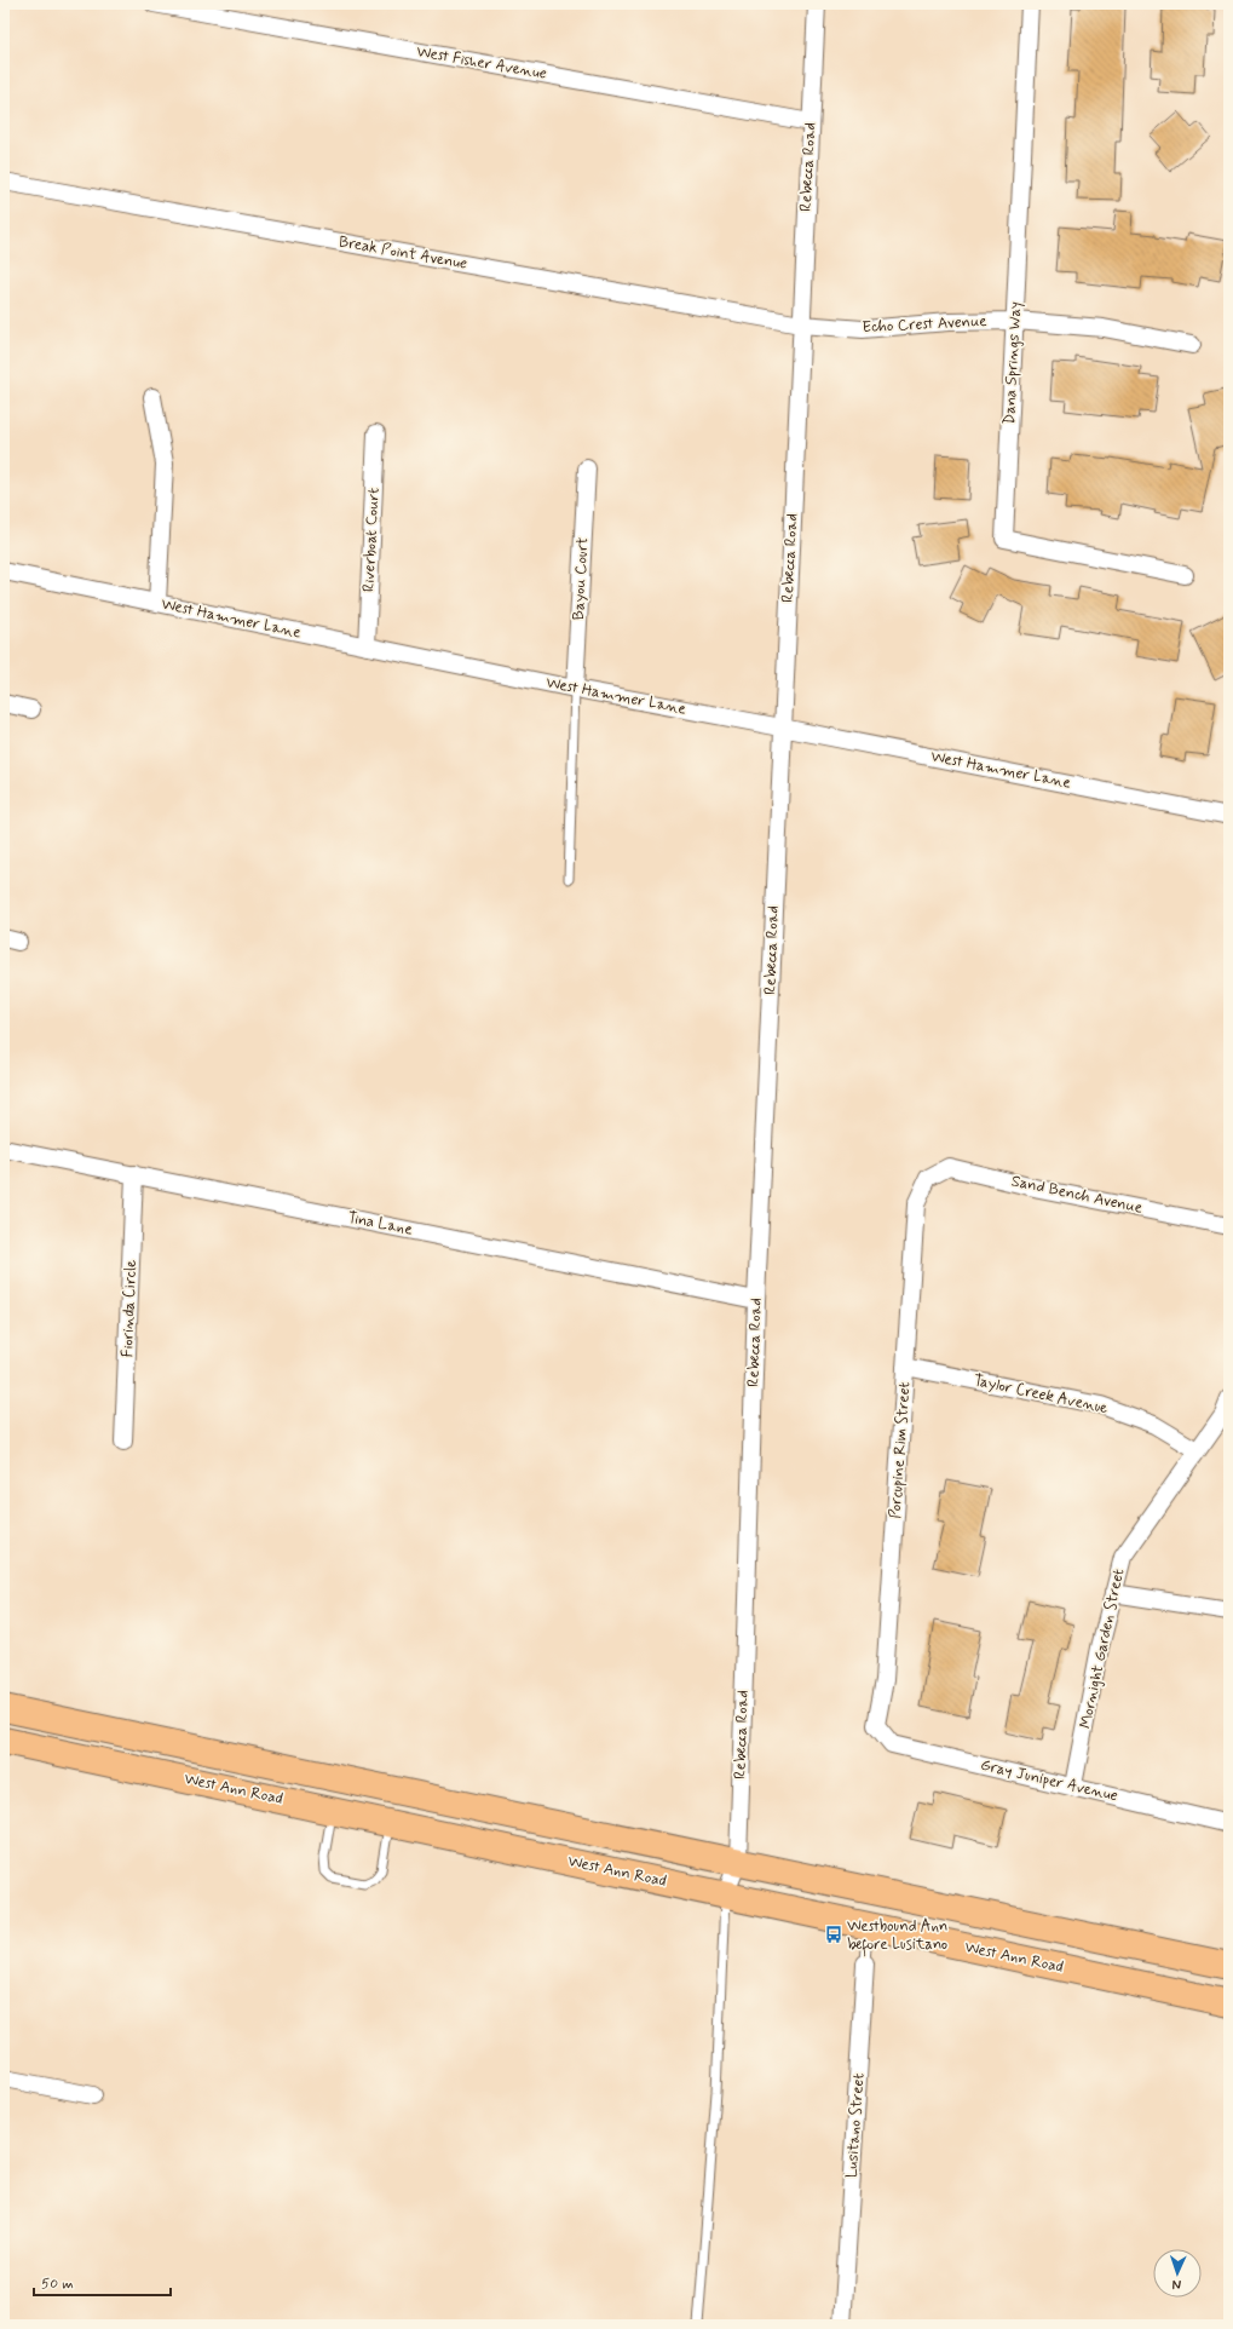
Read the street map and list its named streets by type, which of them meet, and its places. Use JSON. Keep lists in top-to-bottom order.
{
  "streets": {
    "main road": ["West Ann Road"],
    "street": [
      "West Fisher Avenue",
      "Rebecca Road",
      "Break Point Avenue",
      "Echo Crest Avenue",
      "Dana Springs Way",
      "Riverboat Court",
      "Bayou Court",
      "West Hammer Lane",
      "Sand Bench Avenue",
      "Tina Lane",
      "Fiorinda Circle",
      "Taylor Creek Avenue",
      "Porcupine Rim Street",
      "Mornight Garden Street",
      "Gray Juniper Avenue",
      "Lusitano Street"
    ]
  },
  "crossings": [
    ["West Fisher Avenue", "Rebecca Road"],
    ["Rebecca Road", "Break Point Avenue"],
    ["Rebecca Road", "Echo Crest Avenue"],
    ["Rebecca Road", "West Hammer Lane"],
    ["Rebecca Road", "Tina Lane"],
    ["Rebecca Road", "West Ann Road"],
    ["Break Point Avenue", "Echo Crest Avenue"],
    ["Echo Crest Avenue", "Dana Springs Way"],
    ["Riverboat Court", "West Hammer Lane"],
    ["Bayou Court", "West Hammer Lane"],
    ["Sand Bench Avenue", "Porcupine Rim Street"],
    ["Tina Lane", "Fiorinda Circle"],
    ["Taylor Creek Avenue", "Porcupine Rim Street"],
    ["Taylor Creek Avenue", "Mornight Garden Street"],
    ["Porcupine Rim Street", "Gray Juniper Avenue"],
    ["Mornight Garden Street", "Gray Juniper Avenue"],
    ["West Ann Road", "Lusitano Street"]
  ],
  "places": {
    "bus stop": ["Westbound Ann before Lusitano"]
  },
  "scale_bar": "50 m",
  "north": "bottom"
}
